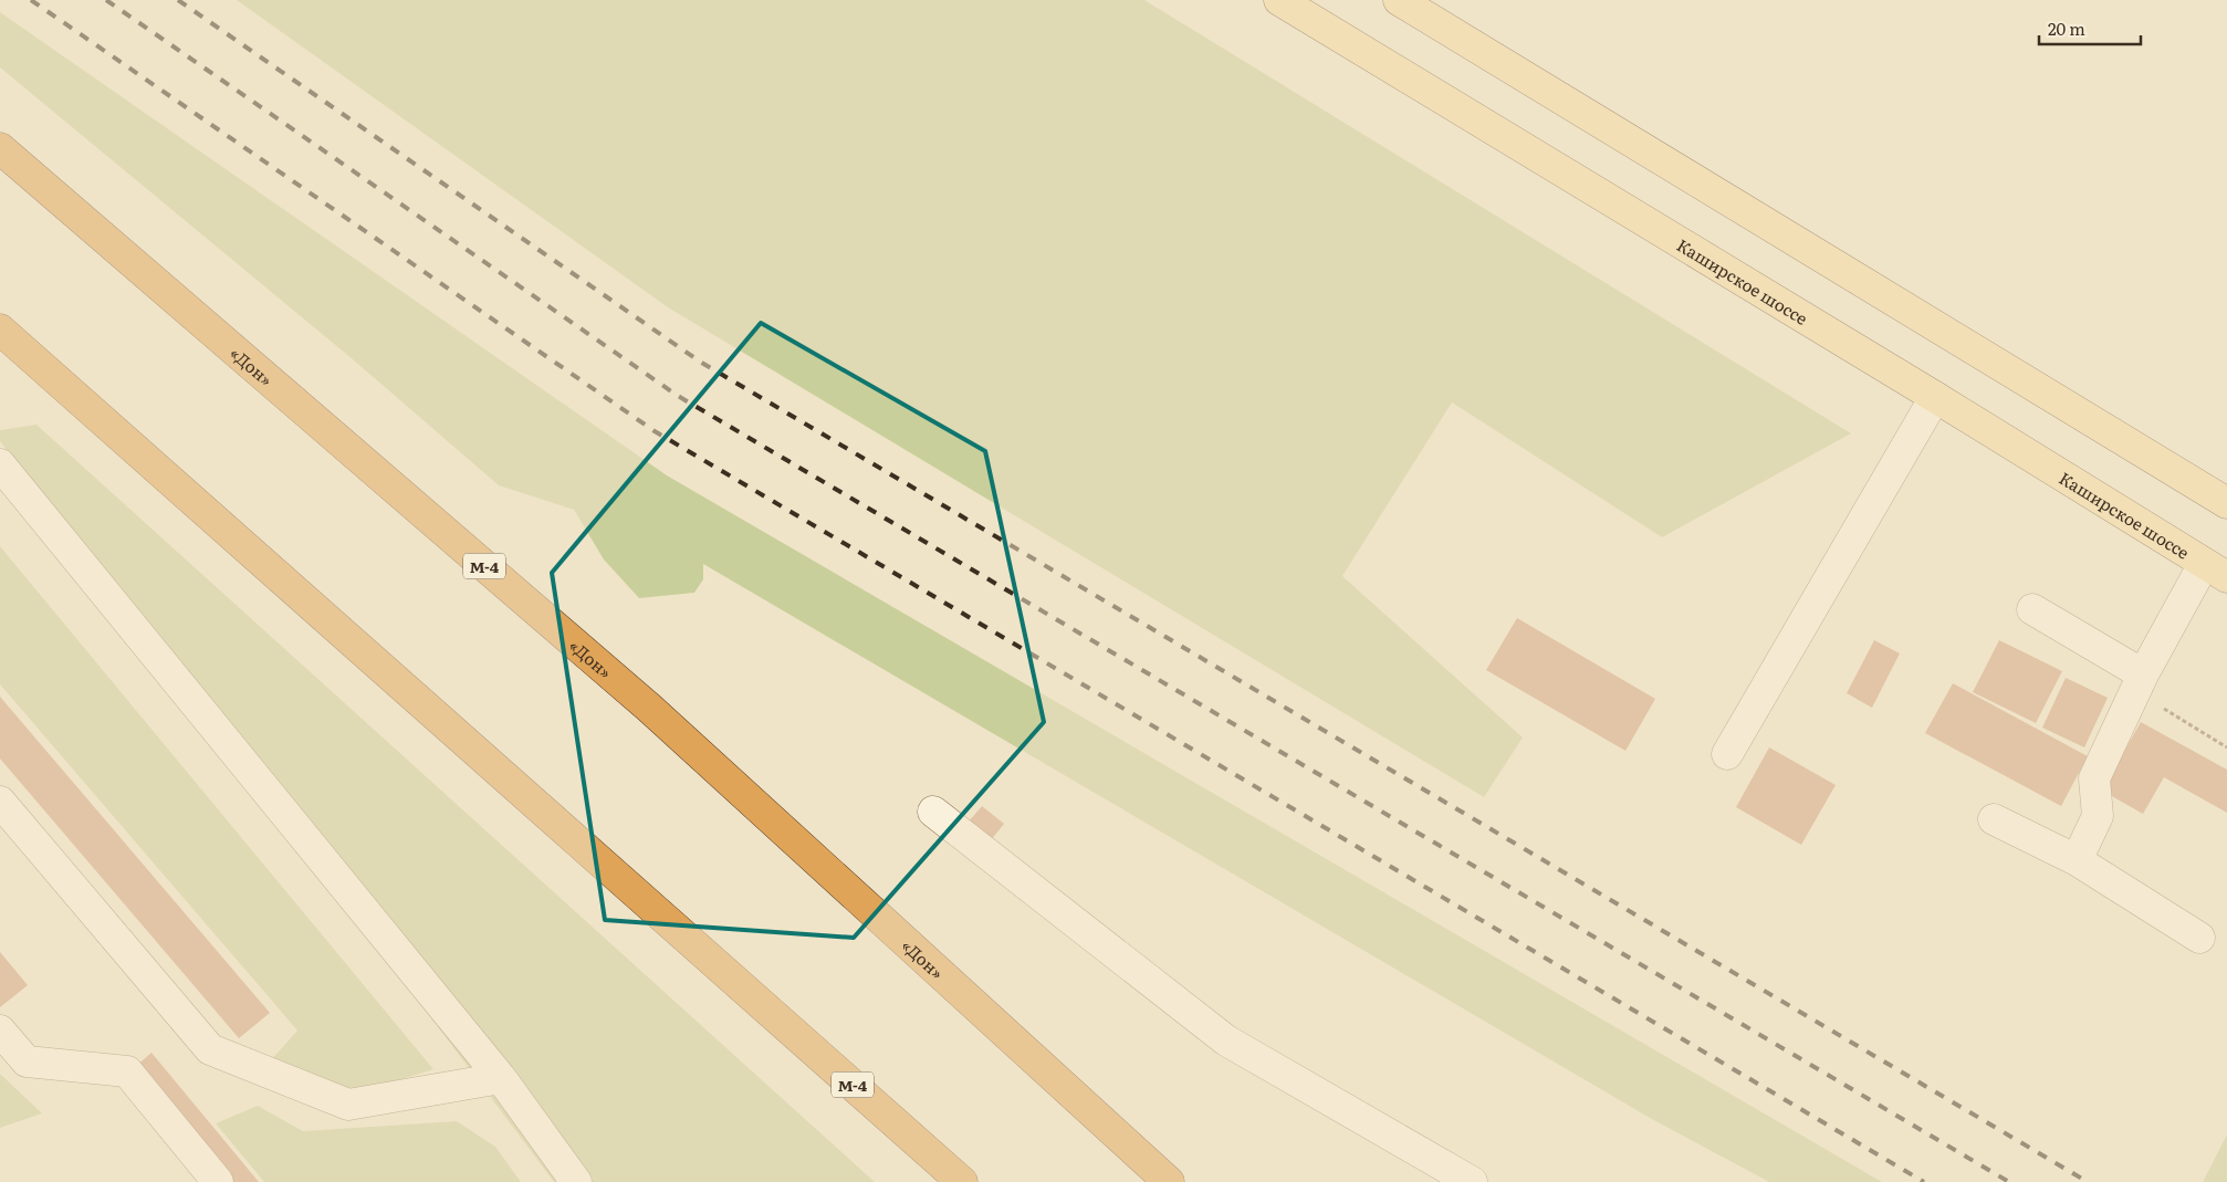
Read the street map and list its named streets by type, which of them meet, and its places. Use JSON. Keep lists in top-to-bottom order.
{
  "streets": {
    "highway": ["«Дон»", "М-4"],
    "main road": ["Каширское шоссе"]
  },
  "scale_bar": "20 m"
}
